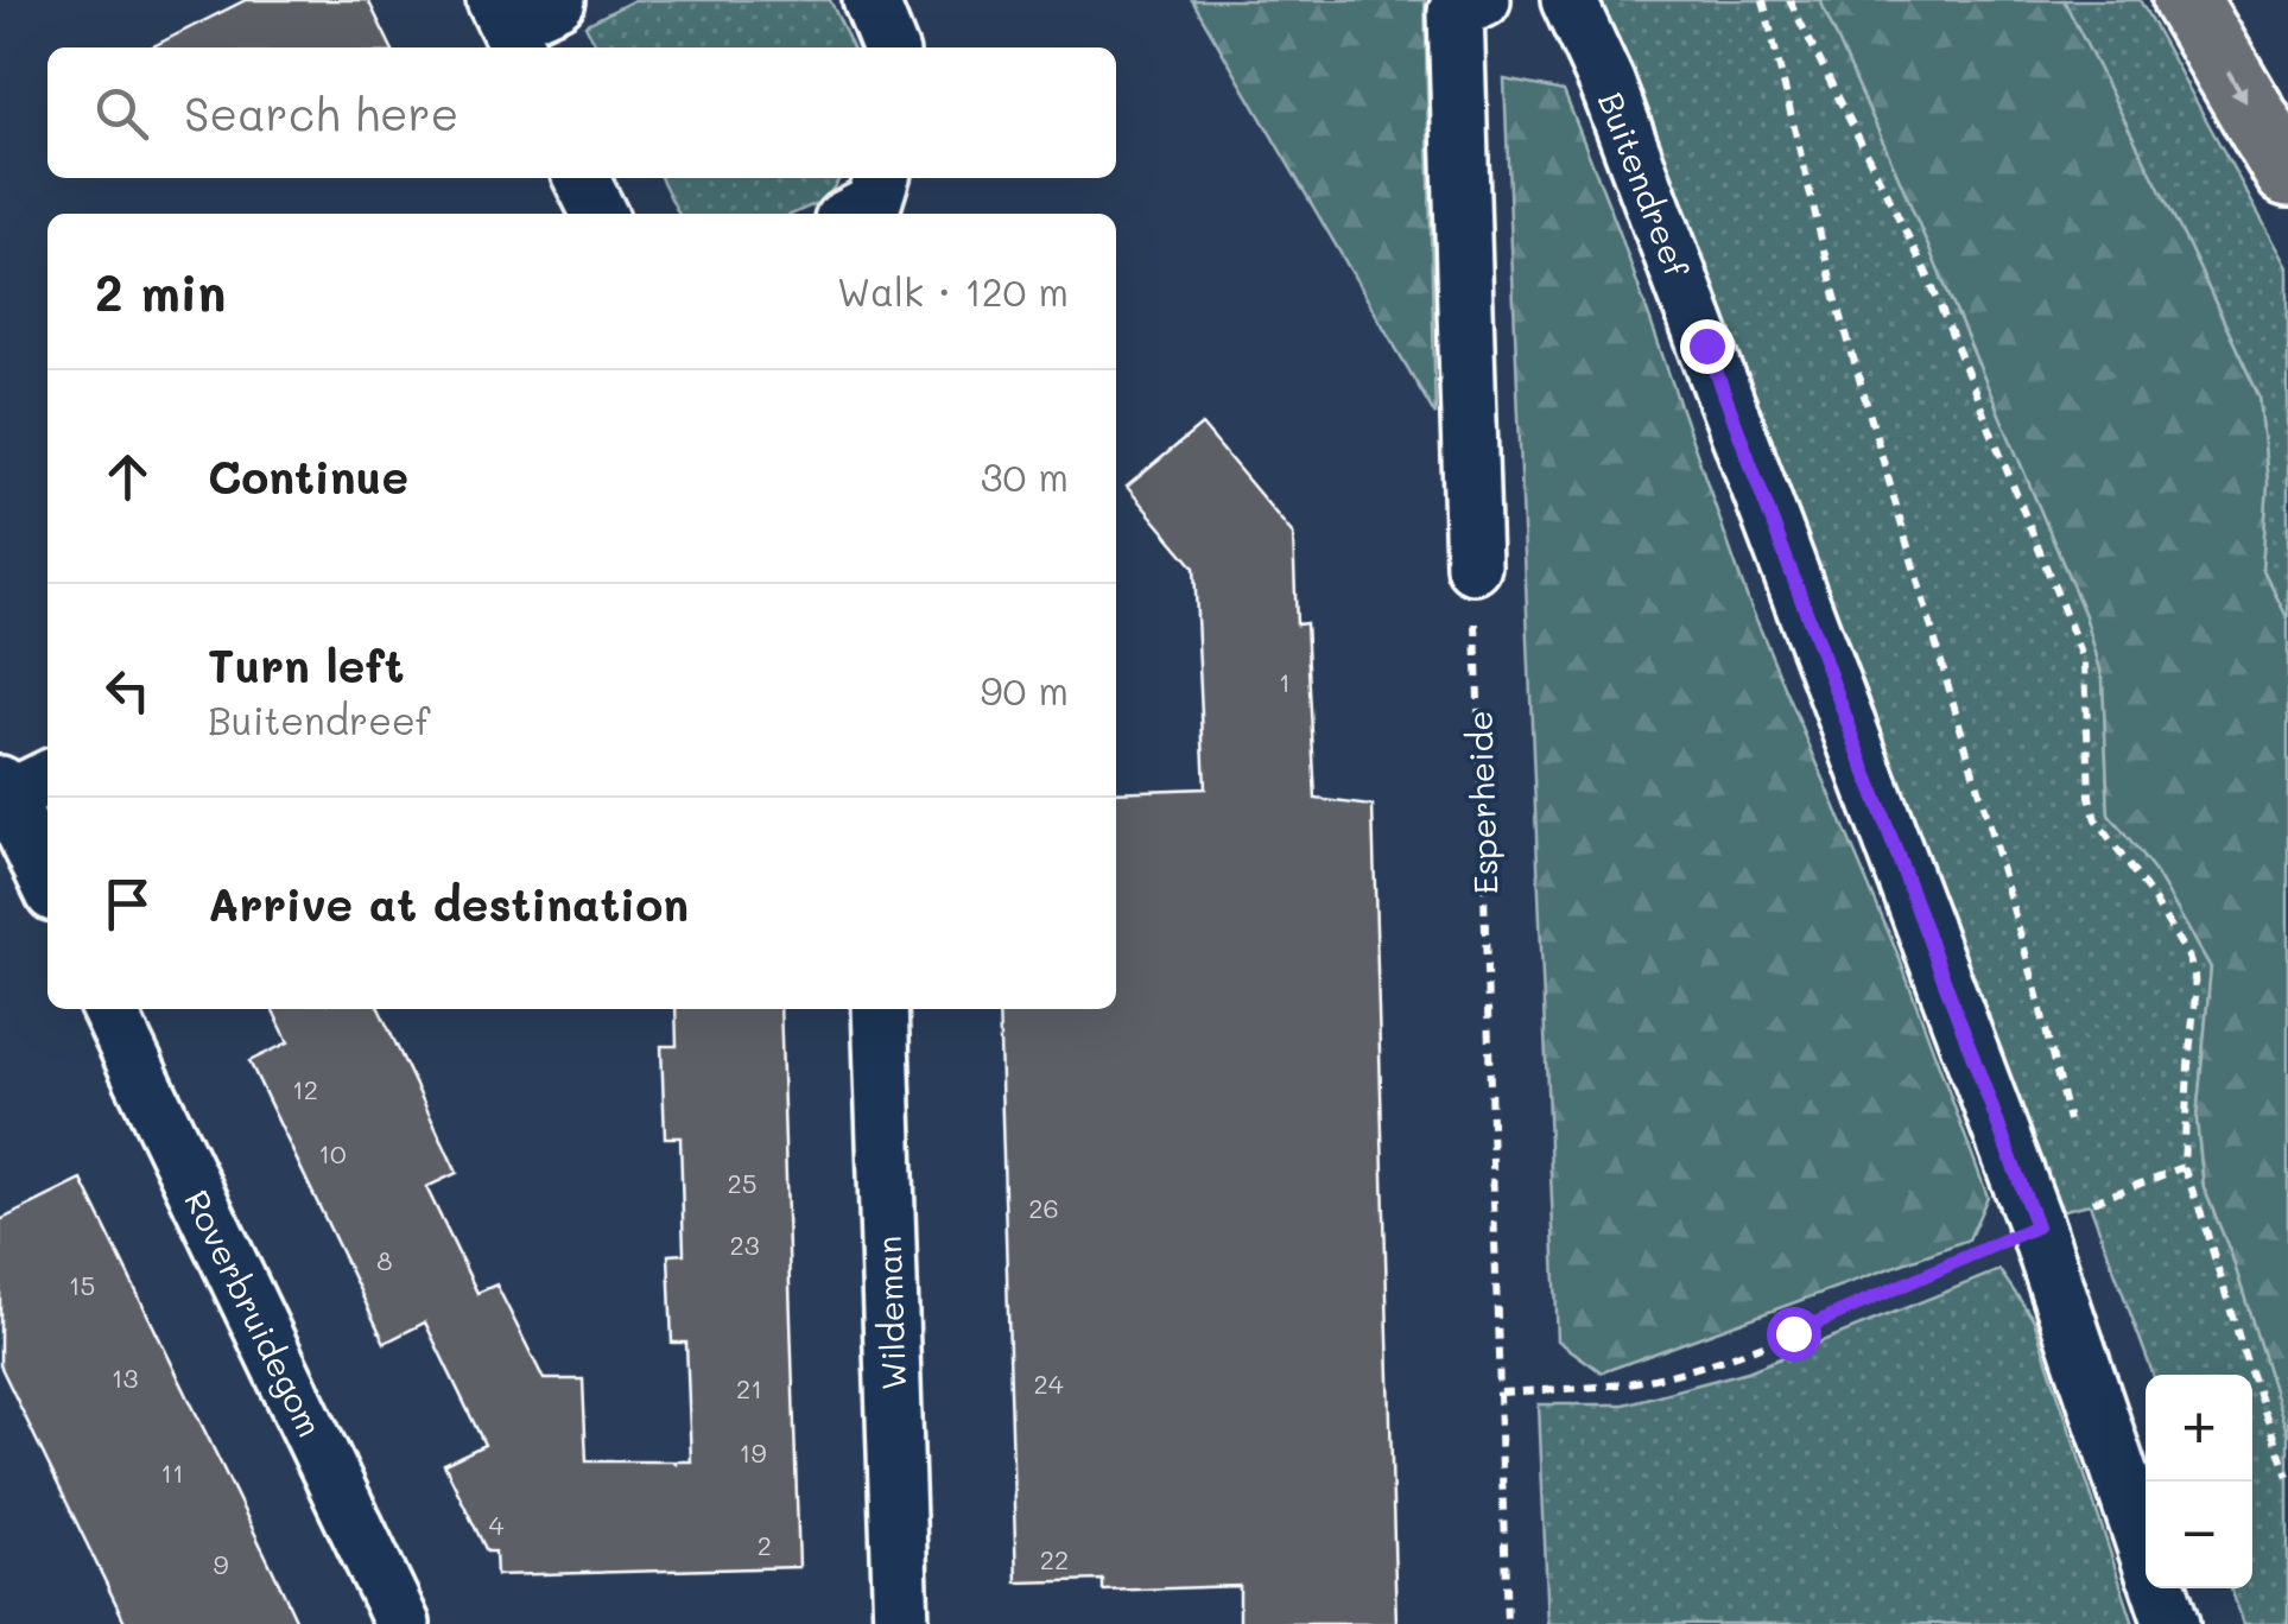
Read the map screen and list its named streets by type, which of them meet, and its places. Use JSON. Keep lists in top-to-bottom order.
{
  "streets": {
    "street": ["Buitendreef", "Roverbruidegom", "Wildeman"],
    "path": ["Esperheide"]
  },
  "house_numbers": [
    "1",
    "12",
    "10",
    "25",
    "26",
    "23",
    "8",
    "15",
    "13",
    "24",
    "21",
    "19",
    "11",
    "4",
    "2",
    "22",
    "9"
  ],
  "page": {
    "search": "Search here",
    "heading": ["2 min", "Walk · 120 m"],
    "list": [
      ["Continue", "30 m"],
      ["Turn left", "Buitendreef", "90 m"],
      "Arrive at destination"
    ],
    "map_buttons": ["+", "−"]
  }
}
